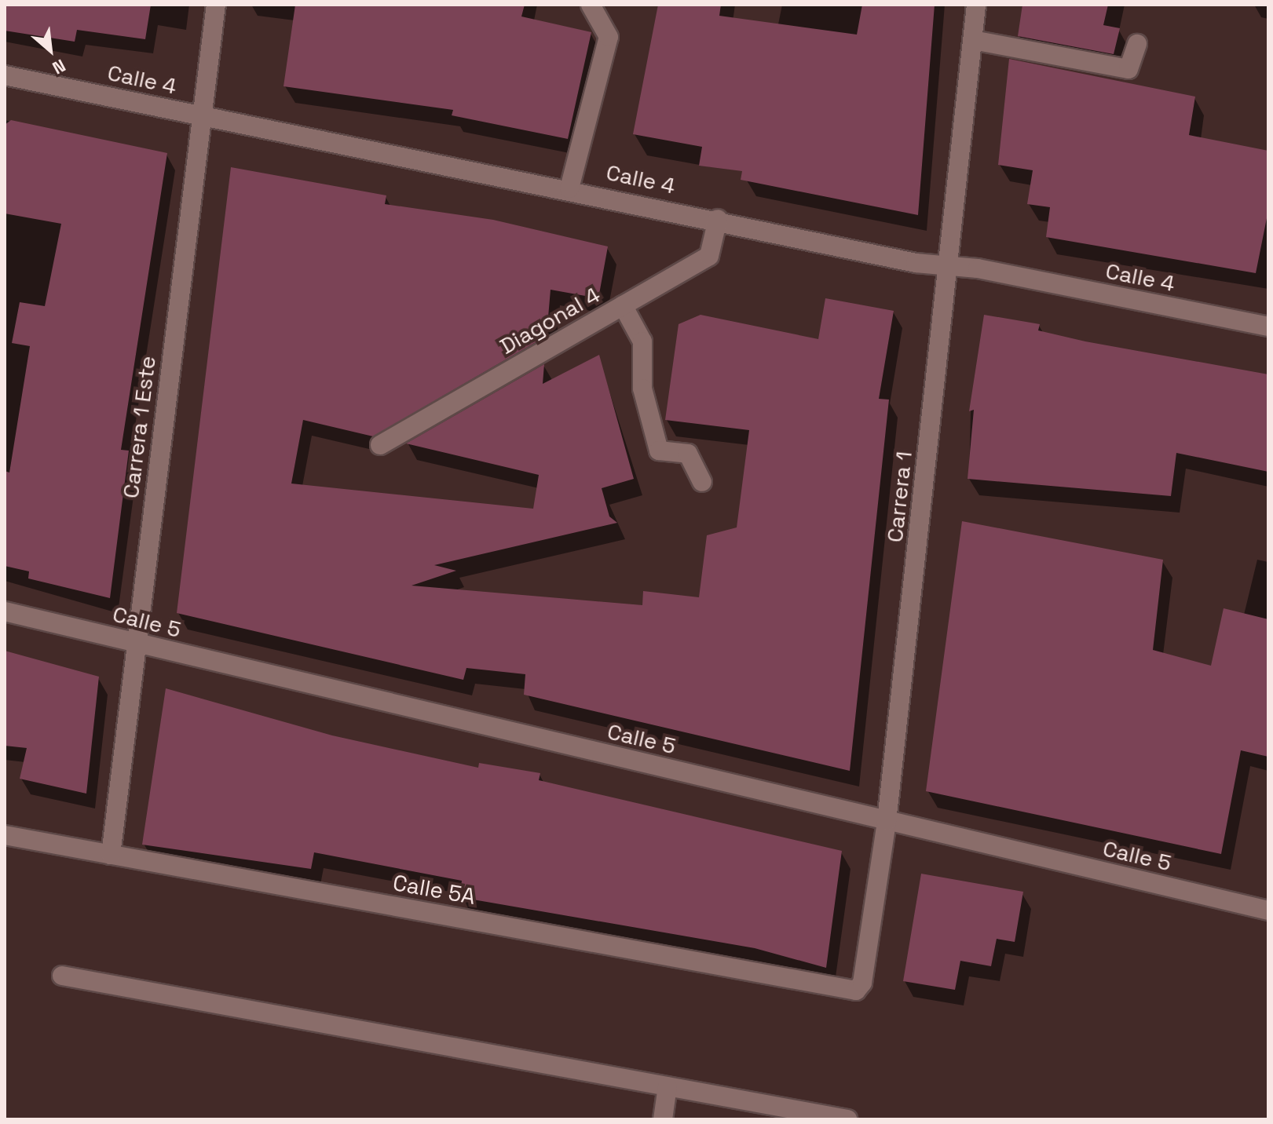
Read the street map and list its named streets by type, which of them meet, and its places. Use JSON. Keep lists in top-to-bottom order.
{
  "streets": {
    "street": [
      "Calle 4",
      "Diagonal 4",
      "Carrera 1 Este",
      "Carrera 1",
      "Calle 5",
      "Calle 5A"
    ]
  },
  "crossings": [
    ["Calle 4", "Diagonal 4"],
    ["Calle 4", "Carrera 1 Este"],
    ["Calle 4", "Carrera 1"],
    ["Carrera 1 Este", "Calle 5"],
    ["Carrera 1 Este", "Calle 5A"],
    ["Carrera 1", "Calle 5"],
    ["Carrera 1", "Calle 5A"]
  ],
  "north": "bottom right"
}
